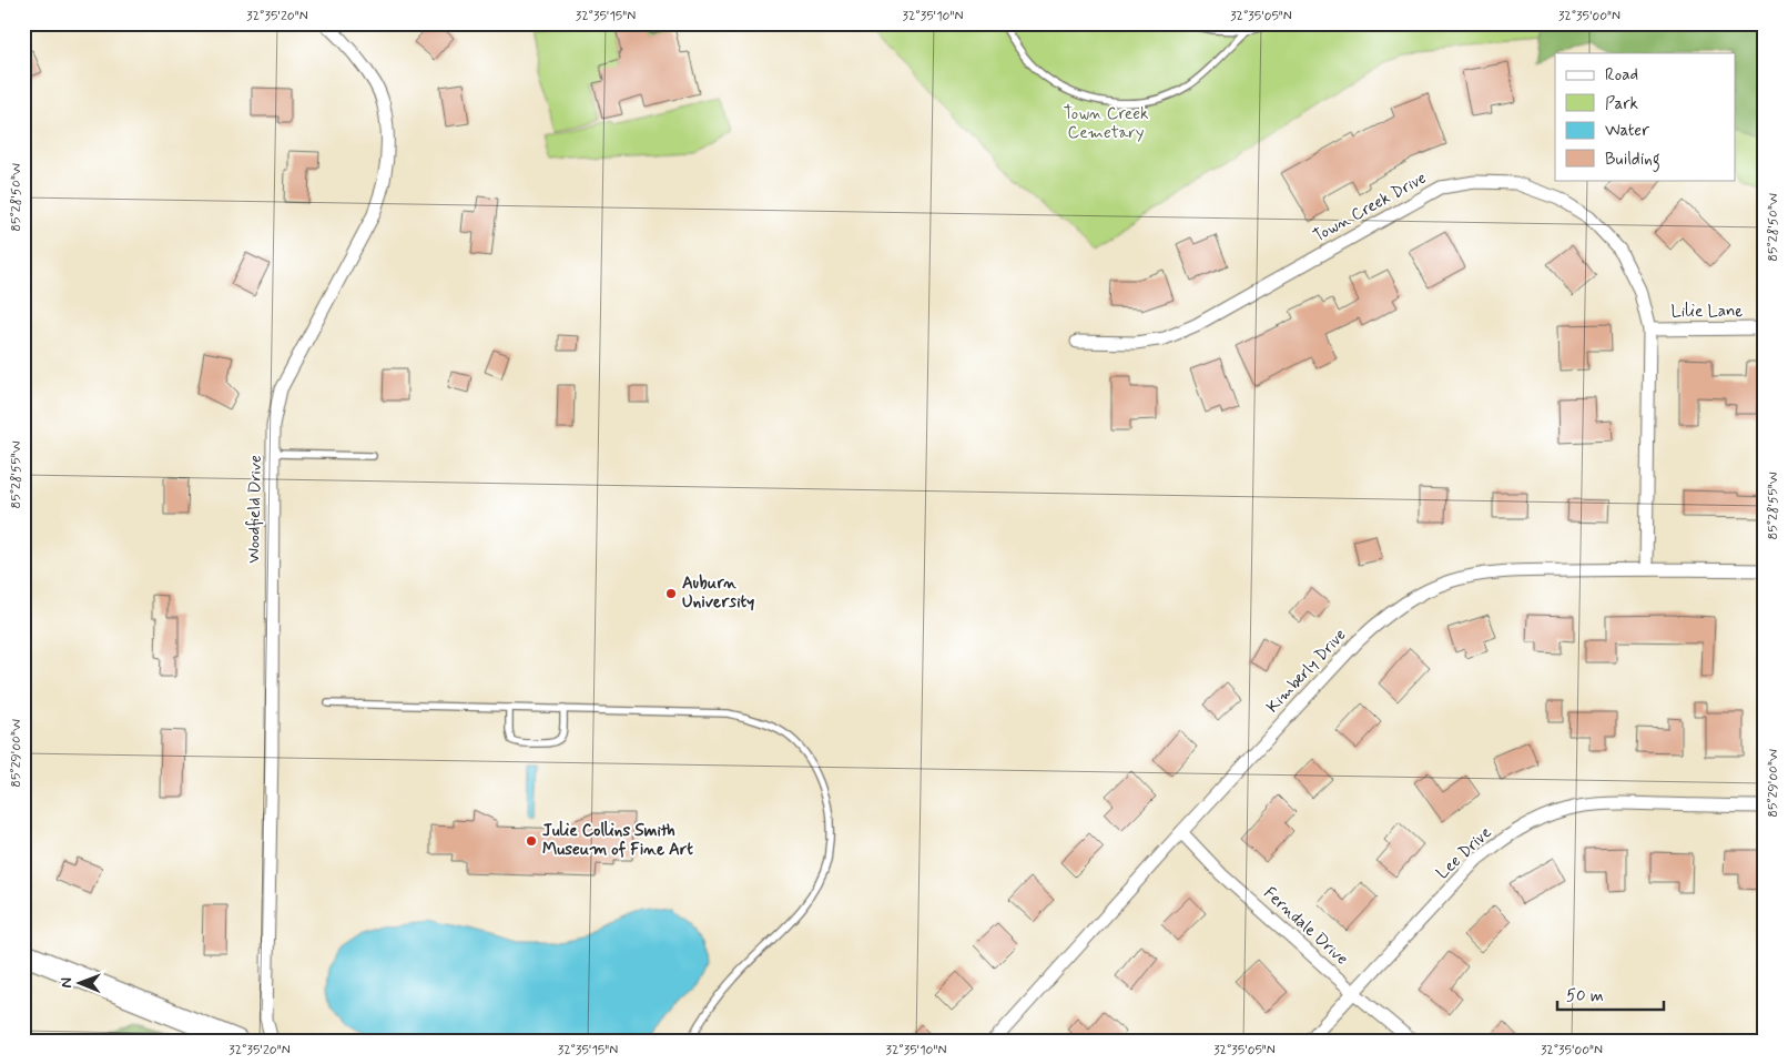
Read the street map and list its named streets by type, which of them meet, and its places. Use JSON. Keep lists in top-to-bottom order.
{
  "streets": {
    "street": [
      "Town Creek Drive",
      "Lilie Lane",
      "Woodfield Drive",
      "Kimberly Drive",
      "Lee Drive",
      "Ferndale Drive"
    ]
  },
  "crossings": [
    ["Town Creek Drive", "Lilie Lane"],
    ["Town Creek Drive", "Kimberly Drive"],
    ["Kimberly Drive", "Ferndale Drive"],
    ["Lee Drive", "Ferndale Drive"]
  ],
  "parks": ["Town Creek Cemetary"],
  "places": ["Auburn University", "Julie Collins Smith Museum of Fine Art"],
  "legend": [
    "Road",
    "Park",
    "Water",
    "Building"
  ],
  "scale_bar": "50 m",
  "north": "left",
  "coordinates": [
    "32°35'20\"N",
    "32°35'15\"N",
    "32°35'10\"N",
    "32°35'05\"N",
    "32°35'00\"N",
    "85°28'50\"W",
    "85°28'55\"W",
    "85°29'00\"W"
  ]
}
